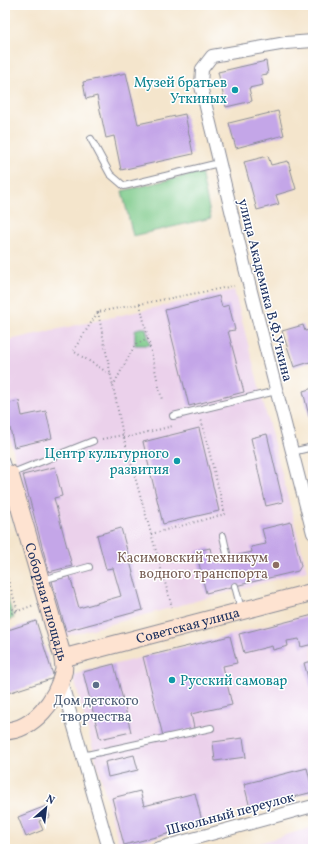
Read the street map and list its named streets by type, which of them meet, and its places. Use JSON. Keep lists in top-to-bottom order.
{
  "streets": {
    "street": [
      "улица Академика В.Ф.Уткина",
      "Соборная площадь",
      "Советская улица",
      "Школьный переулок"
    ]
  },
  "crossings": [
    ["Соборная площадь", "Советская улица"]
  ],
  "places": [
    "Музей братьев Уткиных",
    "Центр культурного развития",
    "Касимовский техникум водного транспорта",
    "Русский самовар",
    "Дом детского творчества"
  ],
  "north": "top right"
}
